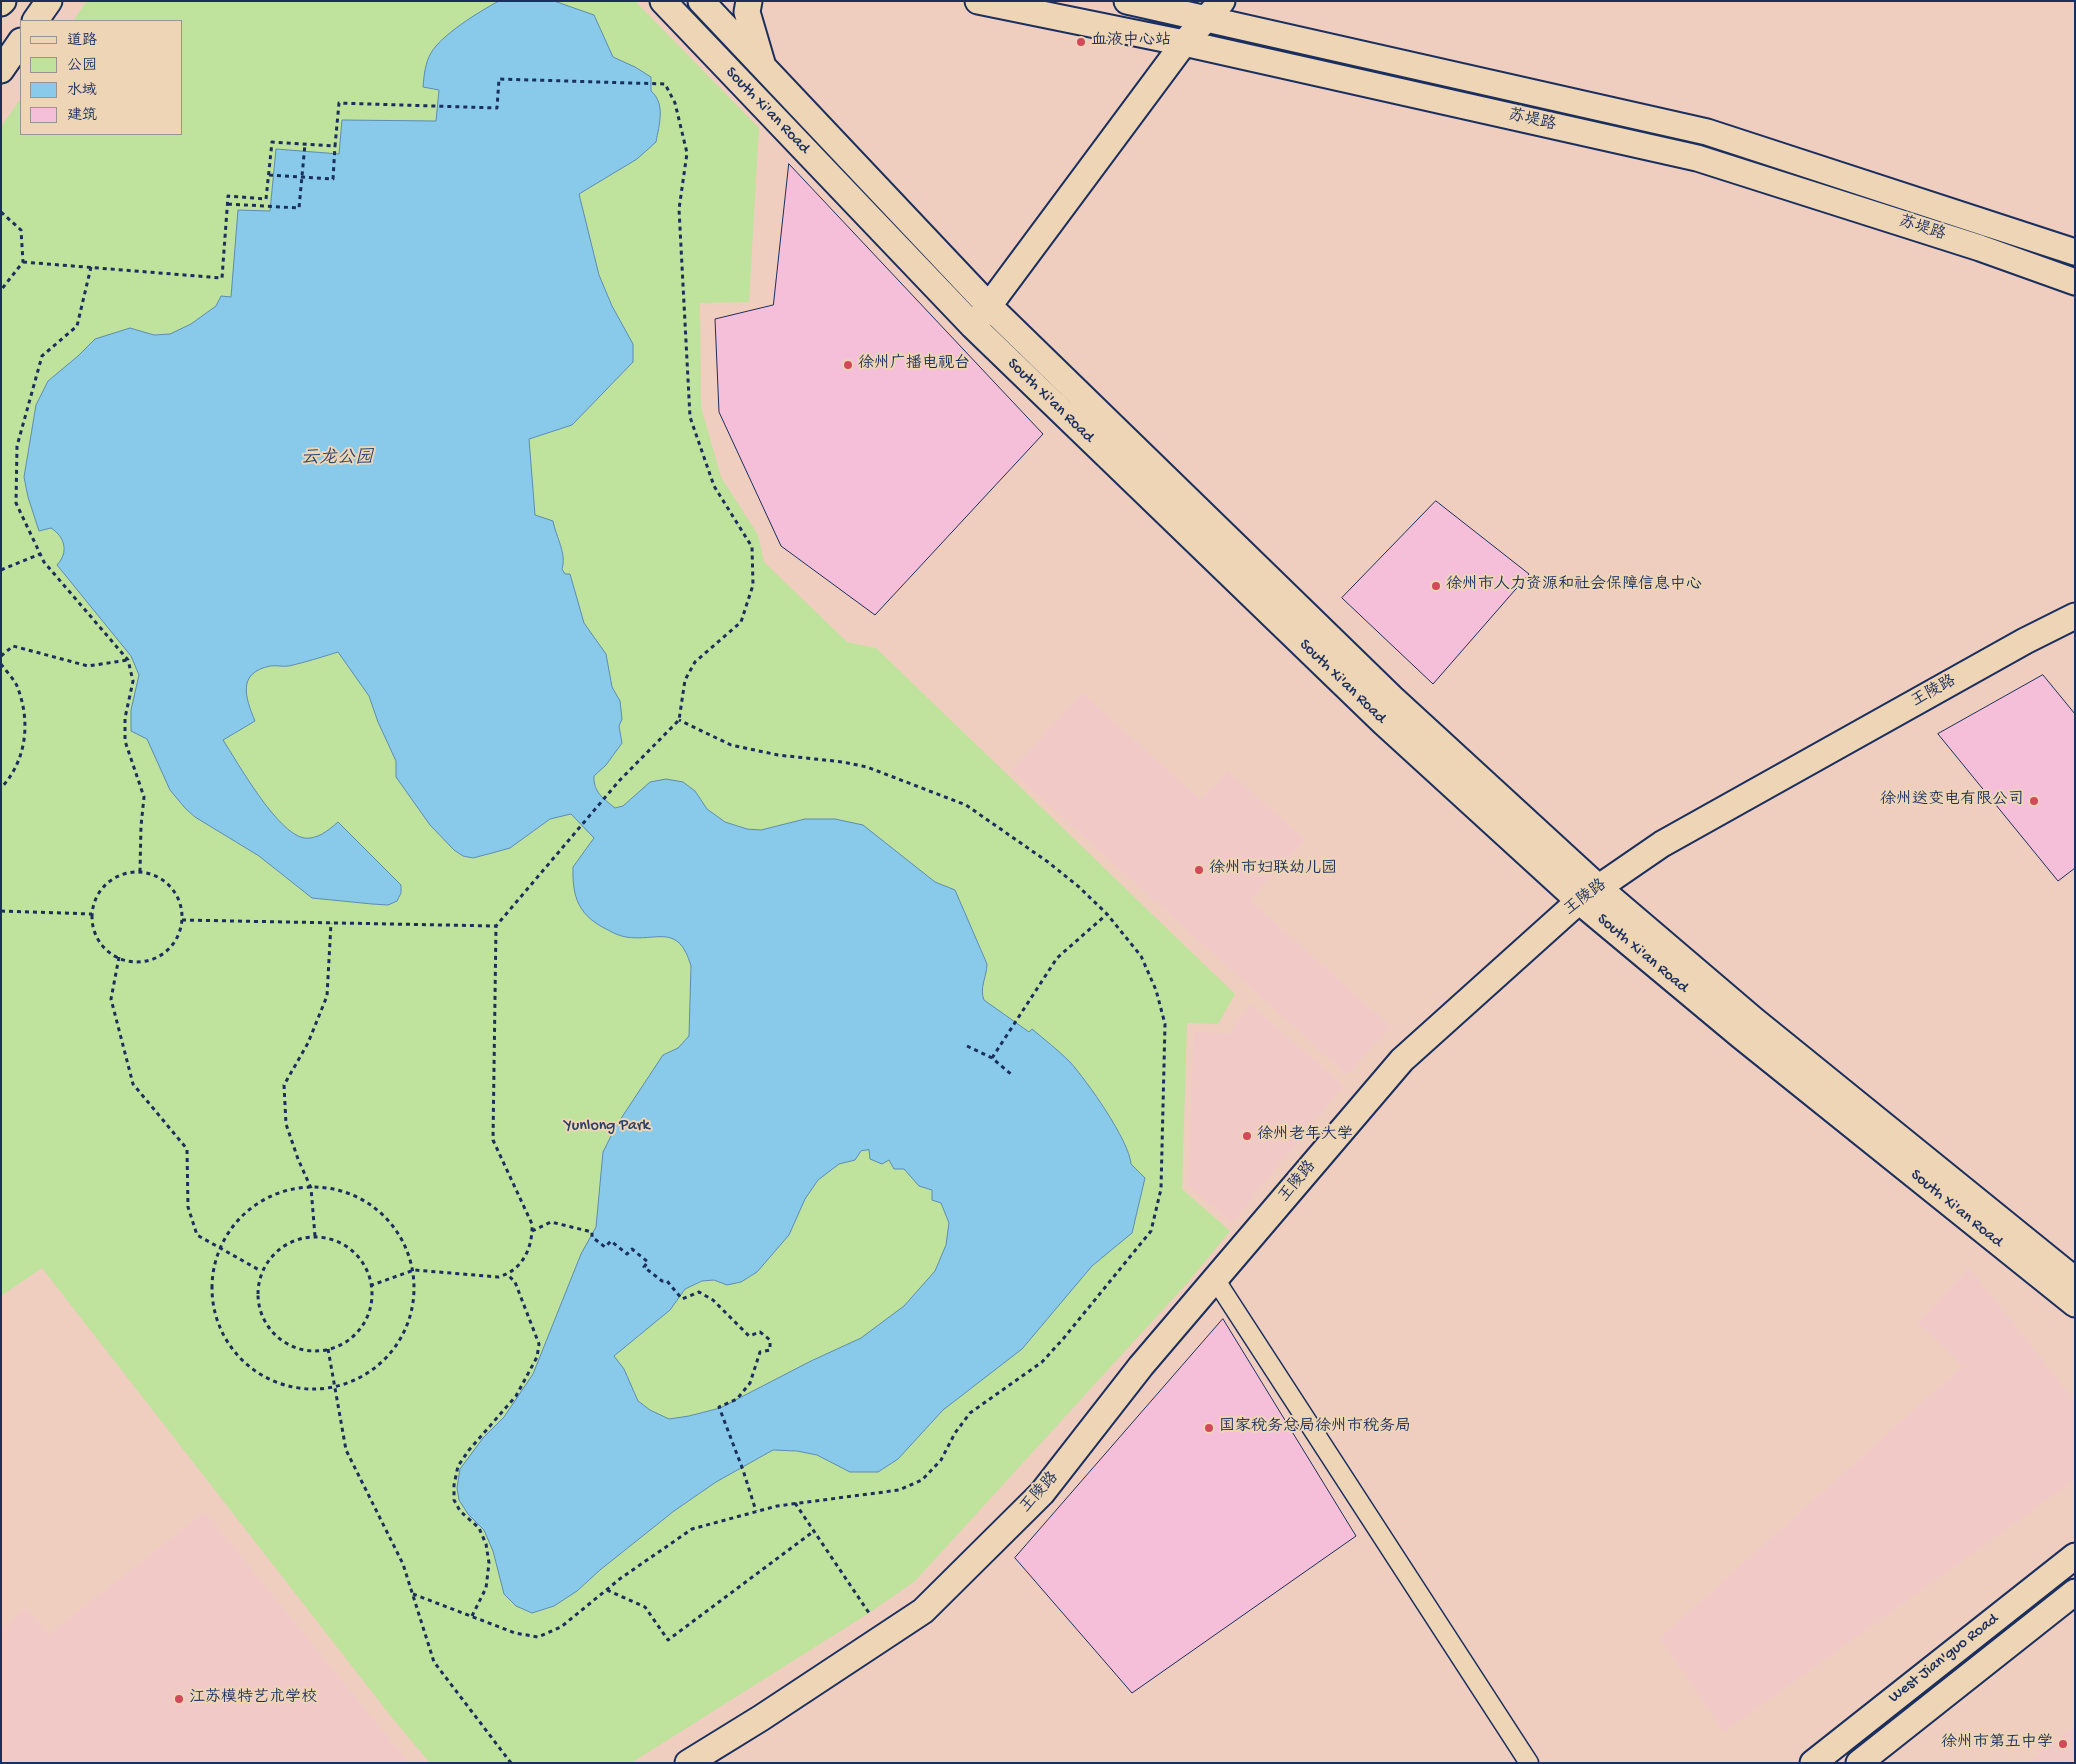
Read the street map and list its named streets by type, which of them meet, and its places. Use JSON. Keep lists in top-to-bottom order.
{
  "streets": {
    "main road": [
      "South Xi'an Road",
      "苏堤路",
      "王陵路",
      "West Jian'guo Road"
    ]
  },
  "crossings": [
    ["South Xi'an Road", "王陵路"]
  ],
  "water": ["云龙公园"],
  "parks": ["Yunlong Park"],
  "places": [
    "血液中心站",
    "徐州广播电视台",
    "徐州市人力资源和社会保障信息中心",
    "徐州送变电有限公司",
    "徐州市妇联幼儿园",
    "徐州老年大学",
    "国家税务总局徐州市税务局",
    "江苏模特艺术学校",
    "徐州市第五中学"
  ],
  "legend": [
    "道路",
    "公园",
    "水域",
    "建筑"
  ]
}
